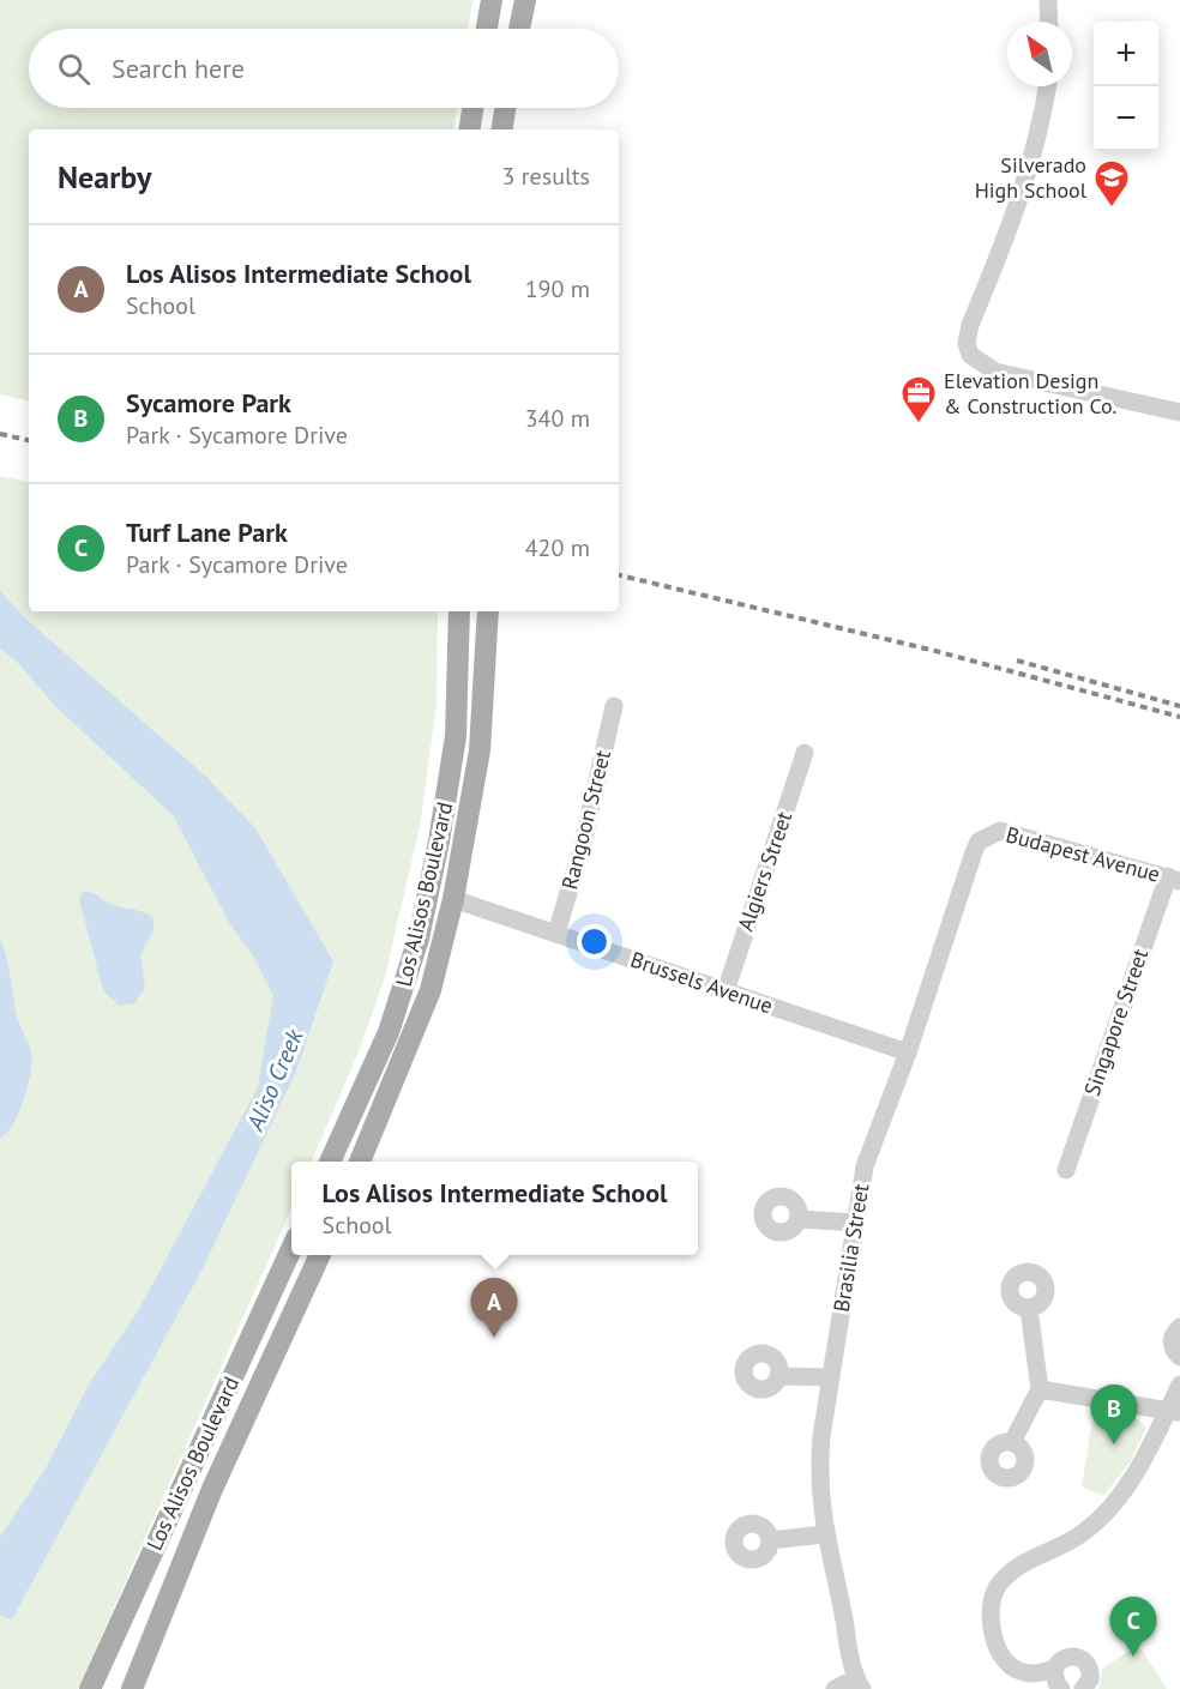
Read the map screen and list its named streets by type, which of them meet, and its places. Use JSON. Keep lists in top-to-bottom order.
{
  "streets": {
    "main road": ["Los Alisos Boulevard"],
    "street": [
      "Rangoon Street",
      "Budapest Avenue",
      "Algiers Street",
      "Brussels Avenue",
      "Singapore Street",
      "Brasilia Street"
    ]
  },
  "crossings": [
    ["Rangoon Street", "Brussels Avenue"],
    ["Budapest Avenue", "Singapore Street"],
    ["Budapest Avenue", "Brasilia Street"],
    ["Algiers Street", "Brussels Avenue"],
    ["Los Alisos Boulevard", "Brussels Avenue"],
    ["Brussels Avenue", "Brasilia Street"]
  ],
  "water": ["Aliso Creek"],
  "places": {
    "school or university": ["Silverado High School"],
    "office": ["Elevation Design & Construction Co."]
  },
  "north": "top left",
  "page": {
    "map_buttons": ["+", "−"],
    "search": "Search here",
    "heading": ["Nearby", "3 results"],
    "list": [
      {
        "mark": "A",
        "name": "Los Alisos Intermediate School",
        "note": "School",
        "value": "190 m"
      },
      {
        "mark": "B",
        "name": "Sycamore Park",
        "note": "Park · Sycamore Drive",
        "value": "340 m"
      },
      {
        "mark": "C",
        "name": "Turf Lane Park",
        "note": "Park · Sycamore Drive",
        "value": "420 m"
      }
    ],
    "popup": ["Los Alisos Intermediate School", "School"],
    "pins": ["A", "B", "C"]
  }
}
